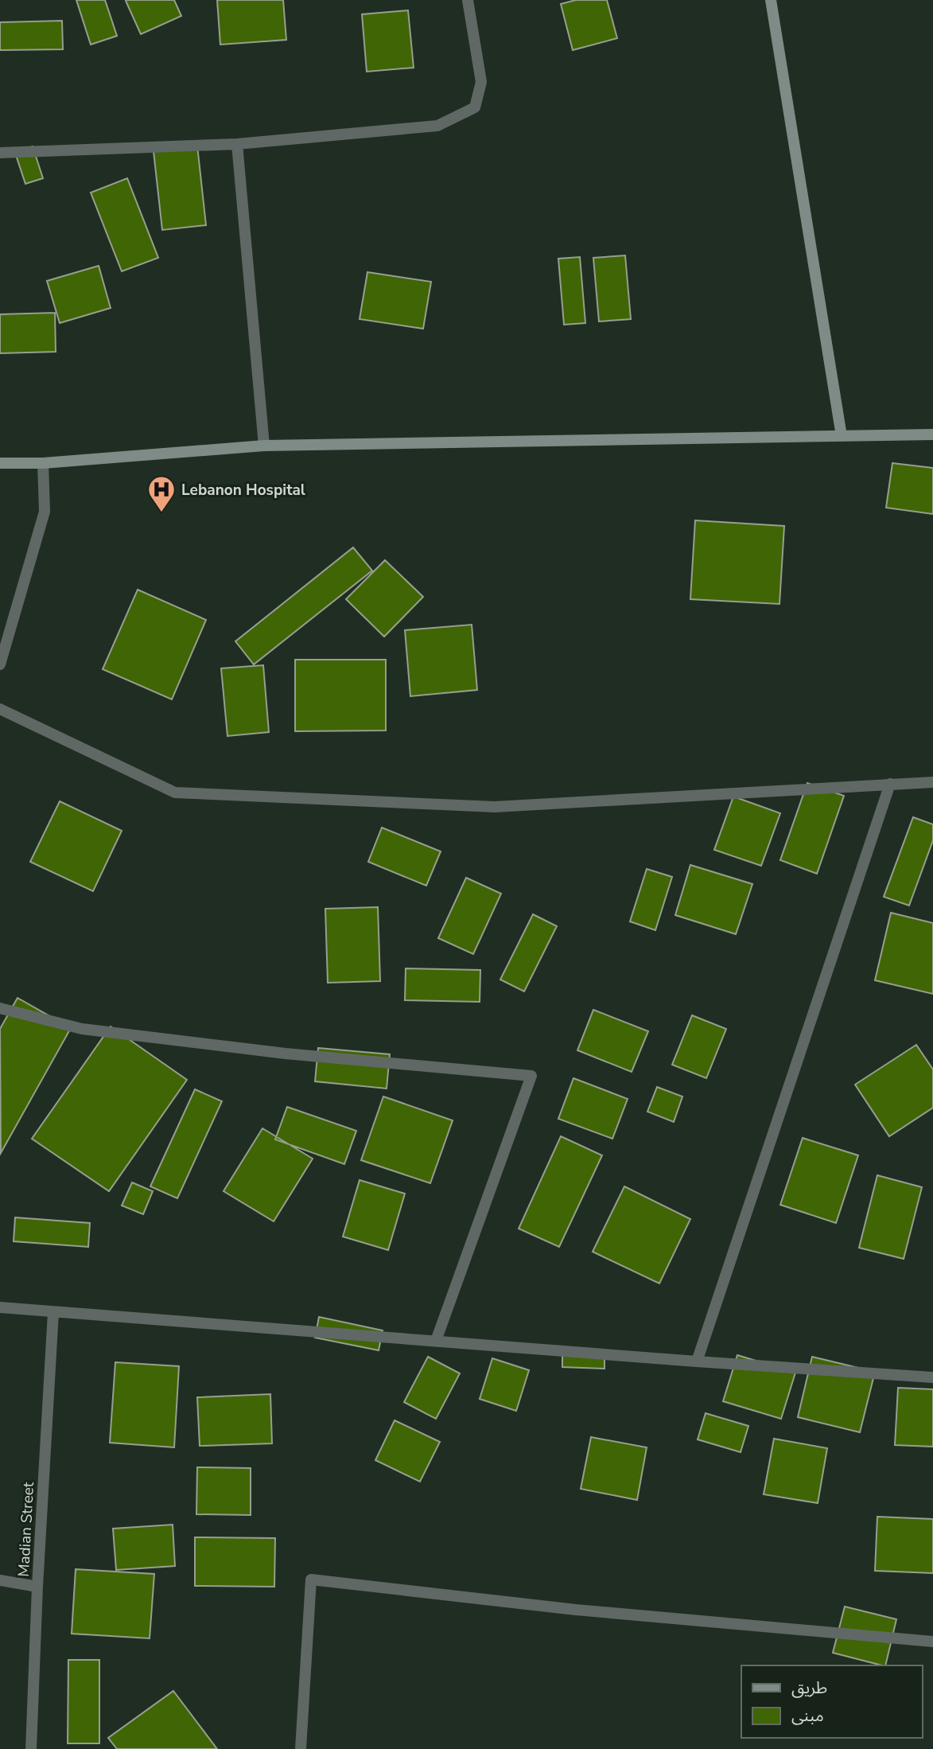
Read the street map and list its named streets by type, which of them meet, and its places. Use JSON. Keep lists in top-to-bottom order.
{
  "streets": {
    "street": ["Madian Street"]
  },
  "places": {
    "hospital": ["Lebanon Hospital"]
  },
  "legend": ["طريق", "مبنى"]
}
